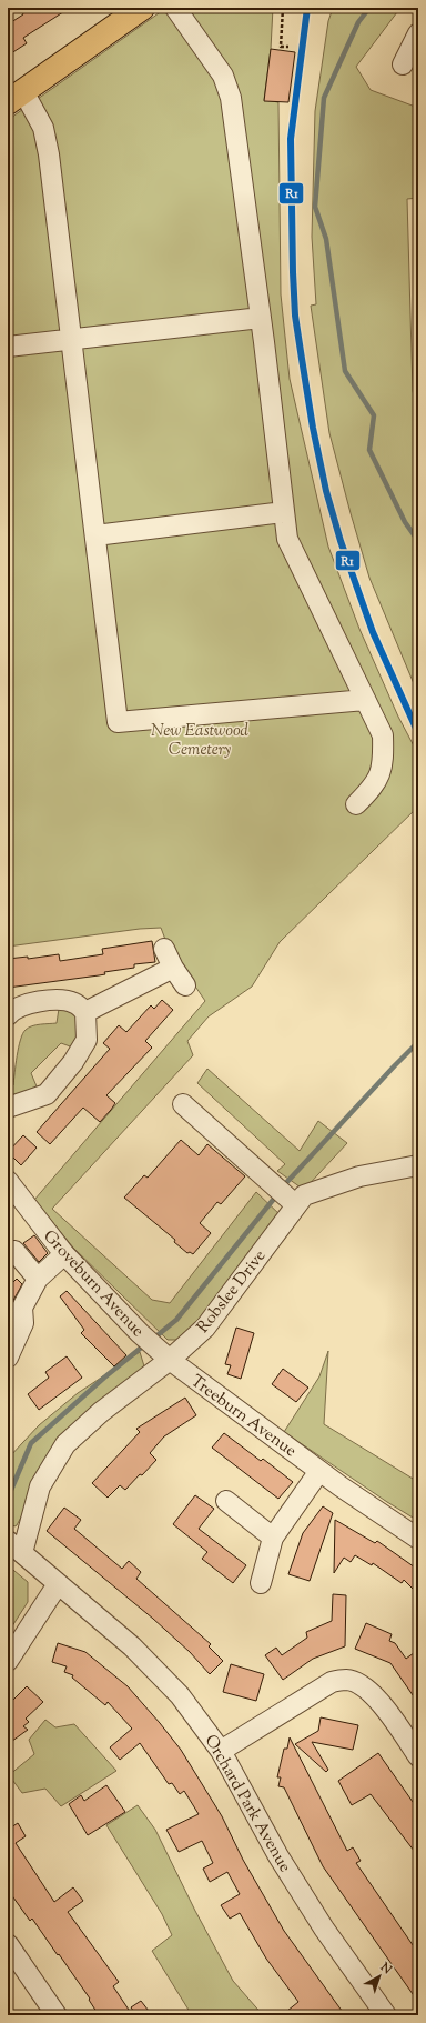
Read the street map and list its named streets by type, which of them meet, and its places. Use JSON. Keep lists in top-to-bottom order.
{
  "streets": {
    "street": [
      "Groveburn Avenue",
      "Robslee Drive",
      "Treeburn Avenue",
      "Orchard Park Avenue"
    ]
  },
  "crossings": [
    ["Groveburn Avenue", "Robslee Drive"],
    ["Groveburn Avenue", "Treeburn Avenue"],
    ["Robslee Drive", "Treeburn Avenue"],
    ["Robslee Drive", "Orchard Park Avenue"]
  ],
  "parks": ["New Eastwood Cemetery"],
  "lines": ["transit line R1"],
  "north": "top right"
}
